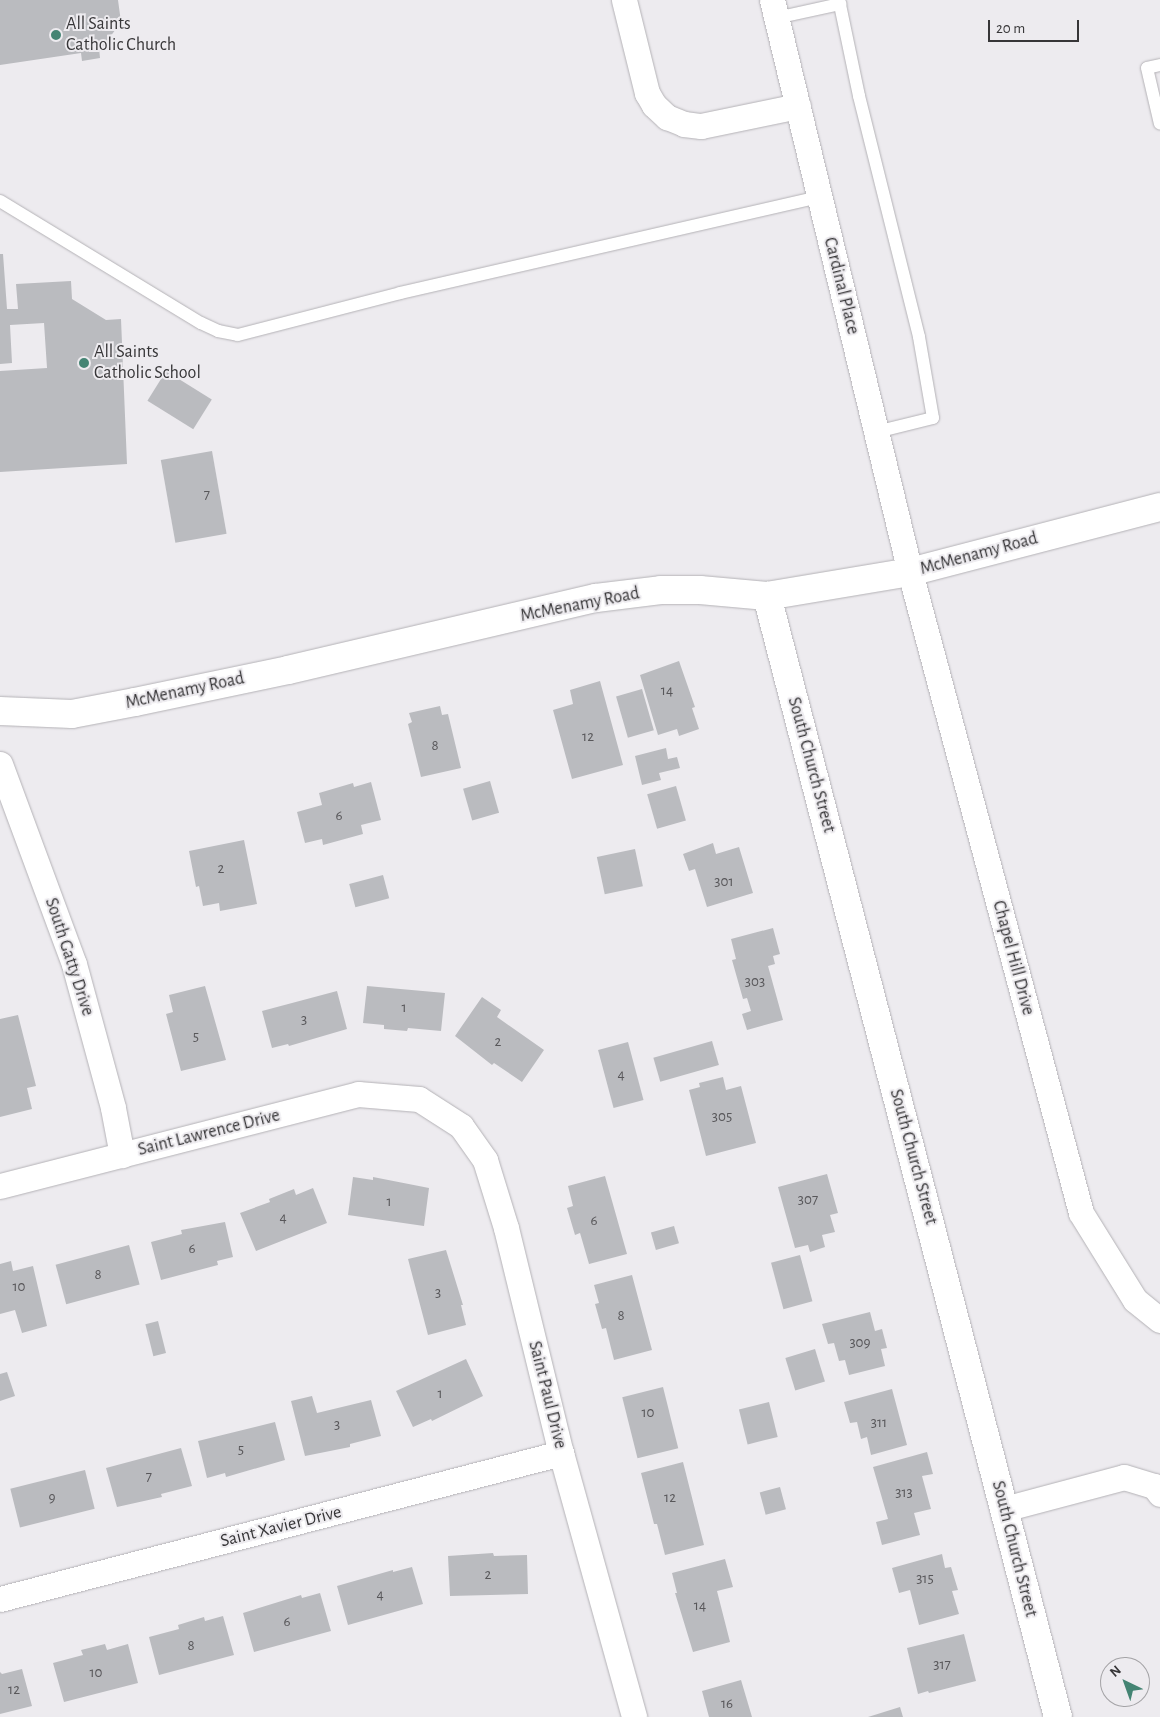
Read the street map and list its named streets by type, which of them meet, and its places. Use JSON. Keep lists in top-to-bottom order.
{
  "streets": {
    "street": [
      "Cardinal Place",
      "McMenamy Road",
      "South Church Street",
      "South Gatty Drive",
      "Chapel Hill Drive",
      "Saint Lawrence Drive",
      "Saint Paul Drive",
      "Saint Xavier Drive"
    ]
  },
  "crossings": [
    ["Cardinal Place", "McMenamy Road"],
    ["Cardinal Place", "Chapel Hill Drive"],
    ["McMenamy Road", "South Church Street"],
    ["McMenamy Road", "Chapel Hill Drive"],
    ["South Gatty Drive", "Saint Lawrence Drive"],
    ["Saint Lawrence Drive", "Saint Paul Drive"],
    ["Saint Paul Drive", "Saint Xavier Drive"]
  ],
  "places": ["All Saints Catholic Church", "All Saints Catholic School"],
  "house_numbers": [
    "7",
    "14",
    "12",
    "8",
    "6",
    "2",
    "301",
    "303",
    "1",
    "3",
    "5",
    "2",
    "4",
    "305",
    "307",
    "1",
    "4",
    "6",
    "6",
    "8",
    "10",
    "3",
    "8",
    "309",
    "1",
    "10",
    "311",
    "3",
    "5",
    "7",
    "313",
    "9",
    "12",
    "2",
    "315",
    "4",
    "14",
    "6",
    "8",
    "317",
    "10",
    "12",
    "16"
  ],
  "scale_bar": "20 m",
  "north": "top left"
}
